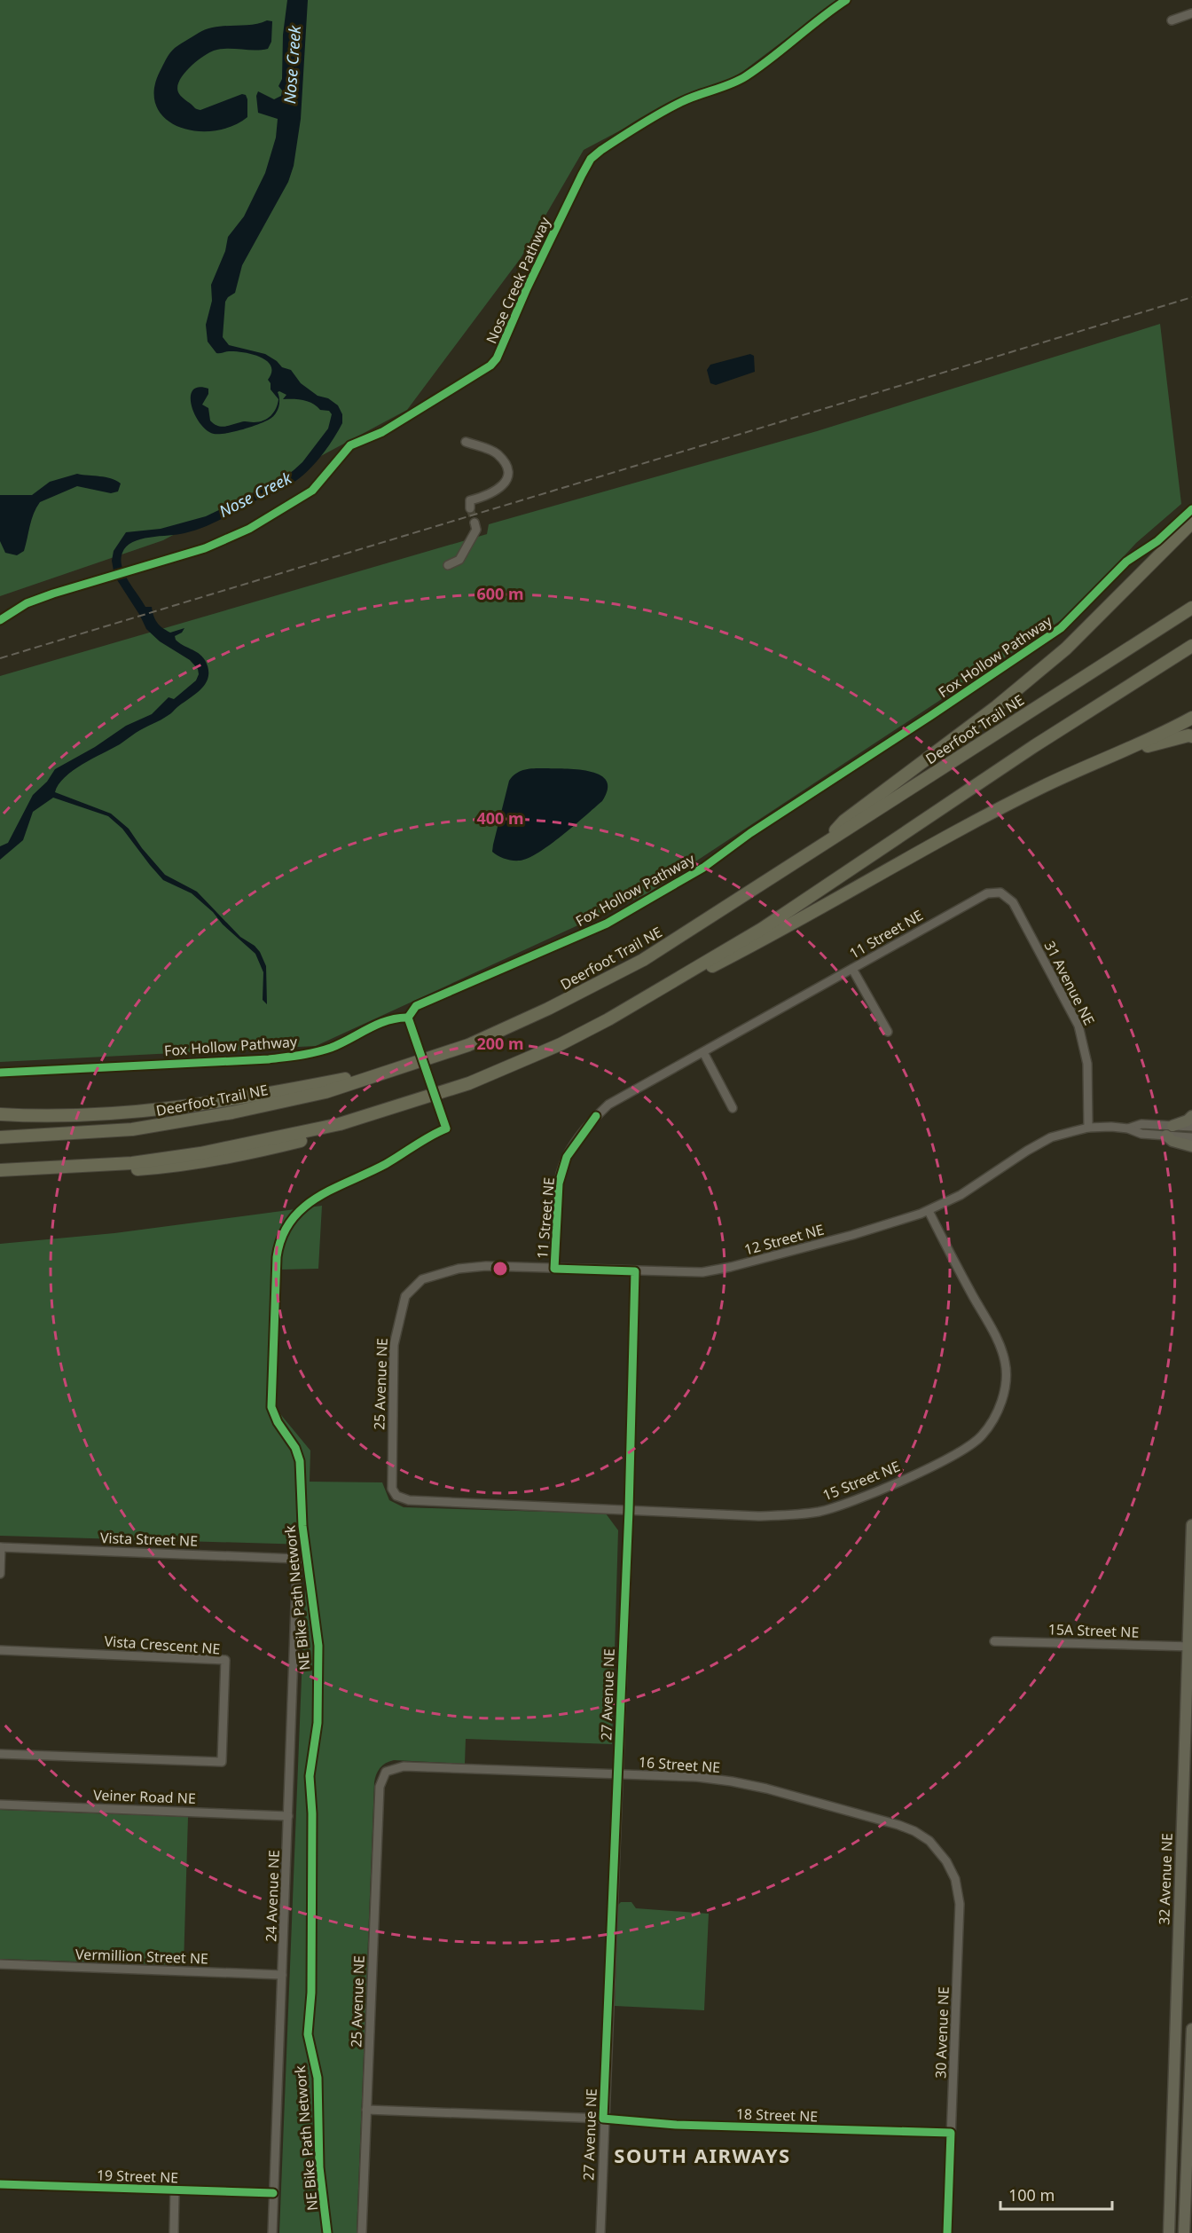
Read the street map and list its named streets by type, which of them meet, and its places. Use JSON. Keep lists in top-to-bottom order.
{
  "streets": {
    "highway": ["Deerfoot Trail NE"],
    "main road": ["32 Avenue NE"],
    "street": [
      "11 Street NE",
      "31 Avenue NE",
      "12 Street NE",
      "25 Avenue NE",
      "15 Street NE",
      "Vista Street NE",
      "15A Street NE",
      "Vista Crescent NE",
      "27 Avenue NE",
      "16 Street NE",
      "Veiner Road NE",
      "24 Avenue NE",
      "Vermillion Street NE",
      "30 Avenue NE",
      "18 Street NE",
      "19 Street NE"
    ],
    "cycle path": ["Nose Creek Pathway", "Fox Hollow Pathway", "NE Bike Path Network"]
  },
  "crossings": [
    ["11 Street NE", "31 Avenue NE"],
    ["11 Street NE", "12 Street NE"],
    ["31 Avenue NE", "12 Street NE"],
    ["12 Street NE", "25 Avenue NE"],
    ["12 Street NE", "15 Street NE"],
    ["12 Street NE", "27 Avenue NE"],
    ["25 Avenue NE", "15 Street NE"],
    ["25 Avenue NE", "16 Street NE"],
    ["25 Avenue NE", "18 Street NE"],
    ["15 Street NE", "27 Avenue NE"],
    ["Vista Street NE", "24 Avenue NE"],
    ["15A Street NE", "32 Avenue NE"],
    ["27 Avenue NE", "16 Street NE"],
    ["27 Avenue NE", "18 Street NE"],
    ["16 Street NE", "30 Avenue NE"],
    ["Veiner Road NE", "24 Avenue NE"],
    ["24 Avenue NE", "Vermillion Street NE"],
    ["24 Avenue NE", "19 Street NE"],
    ["30 Avenue NE", "18 Street NE"]
  ],
  "districts": ["SOUTH AIRWAYS"],
  "water": ["Nose Creek"],
  "scale_bar": "100 m",
  "rings": ["600 m", "400 m", "200 m"]
}
